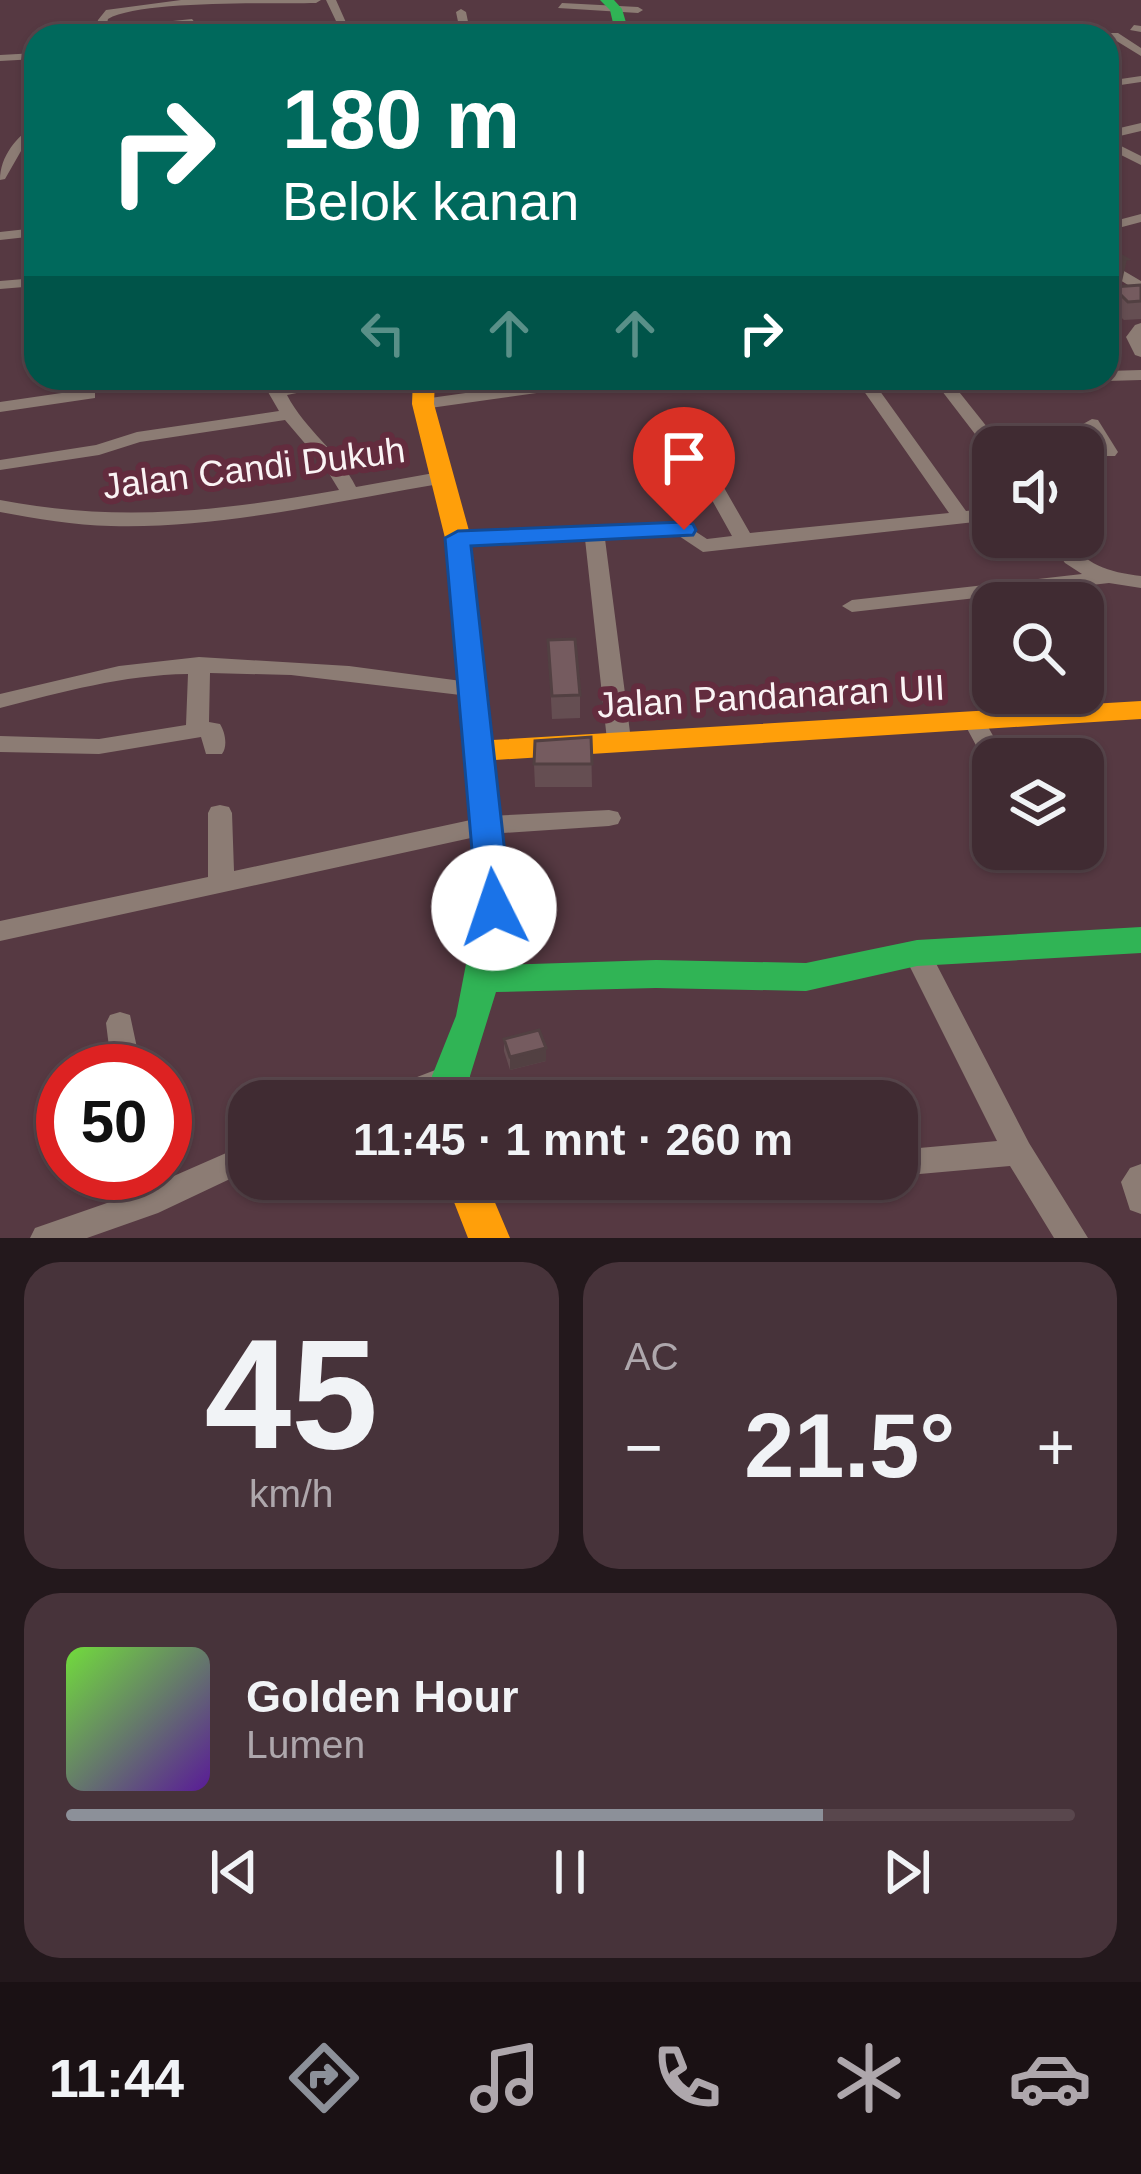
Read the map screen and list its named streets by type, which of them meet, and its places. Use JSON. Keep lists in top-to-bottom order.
{
  "streets": {
    "street": ["Jalan Candi Dukuh", "Jalan Pandanaran UII"]
  },
  "page": {
    "turn": ["180 m", "Belok kanan"],
    "limit": "50",
    "trip": "11:45 · 1 mnt · 260 m",
    "tile": [
      ["45", "km/h"],
      "AC"
    ],
    "heat": ["−", "21.5°", "+"],
    "song": ["Golden Hour", "Lumen"],
    "tabs": "11:44"
  }
}
